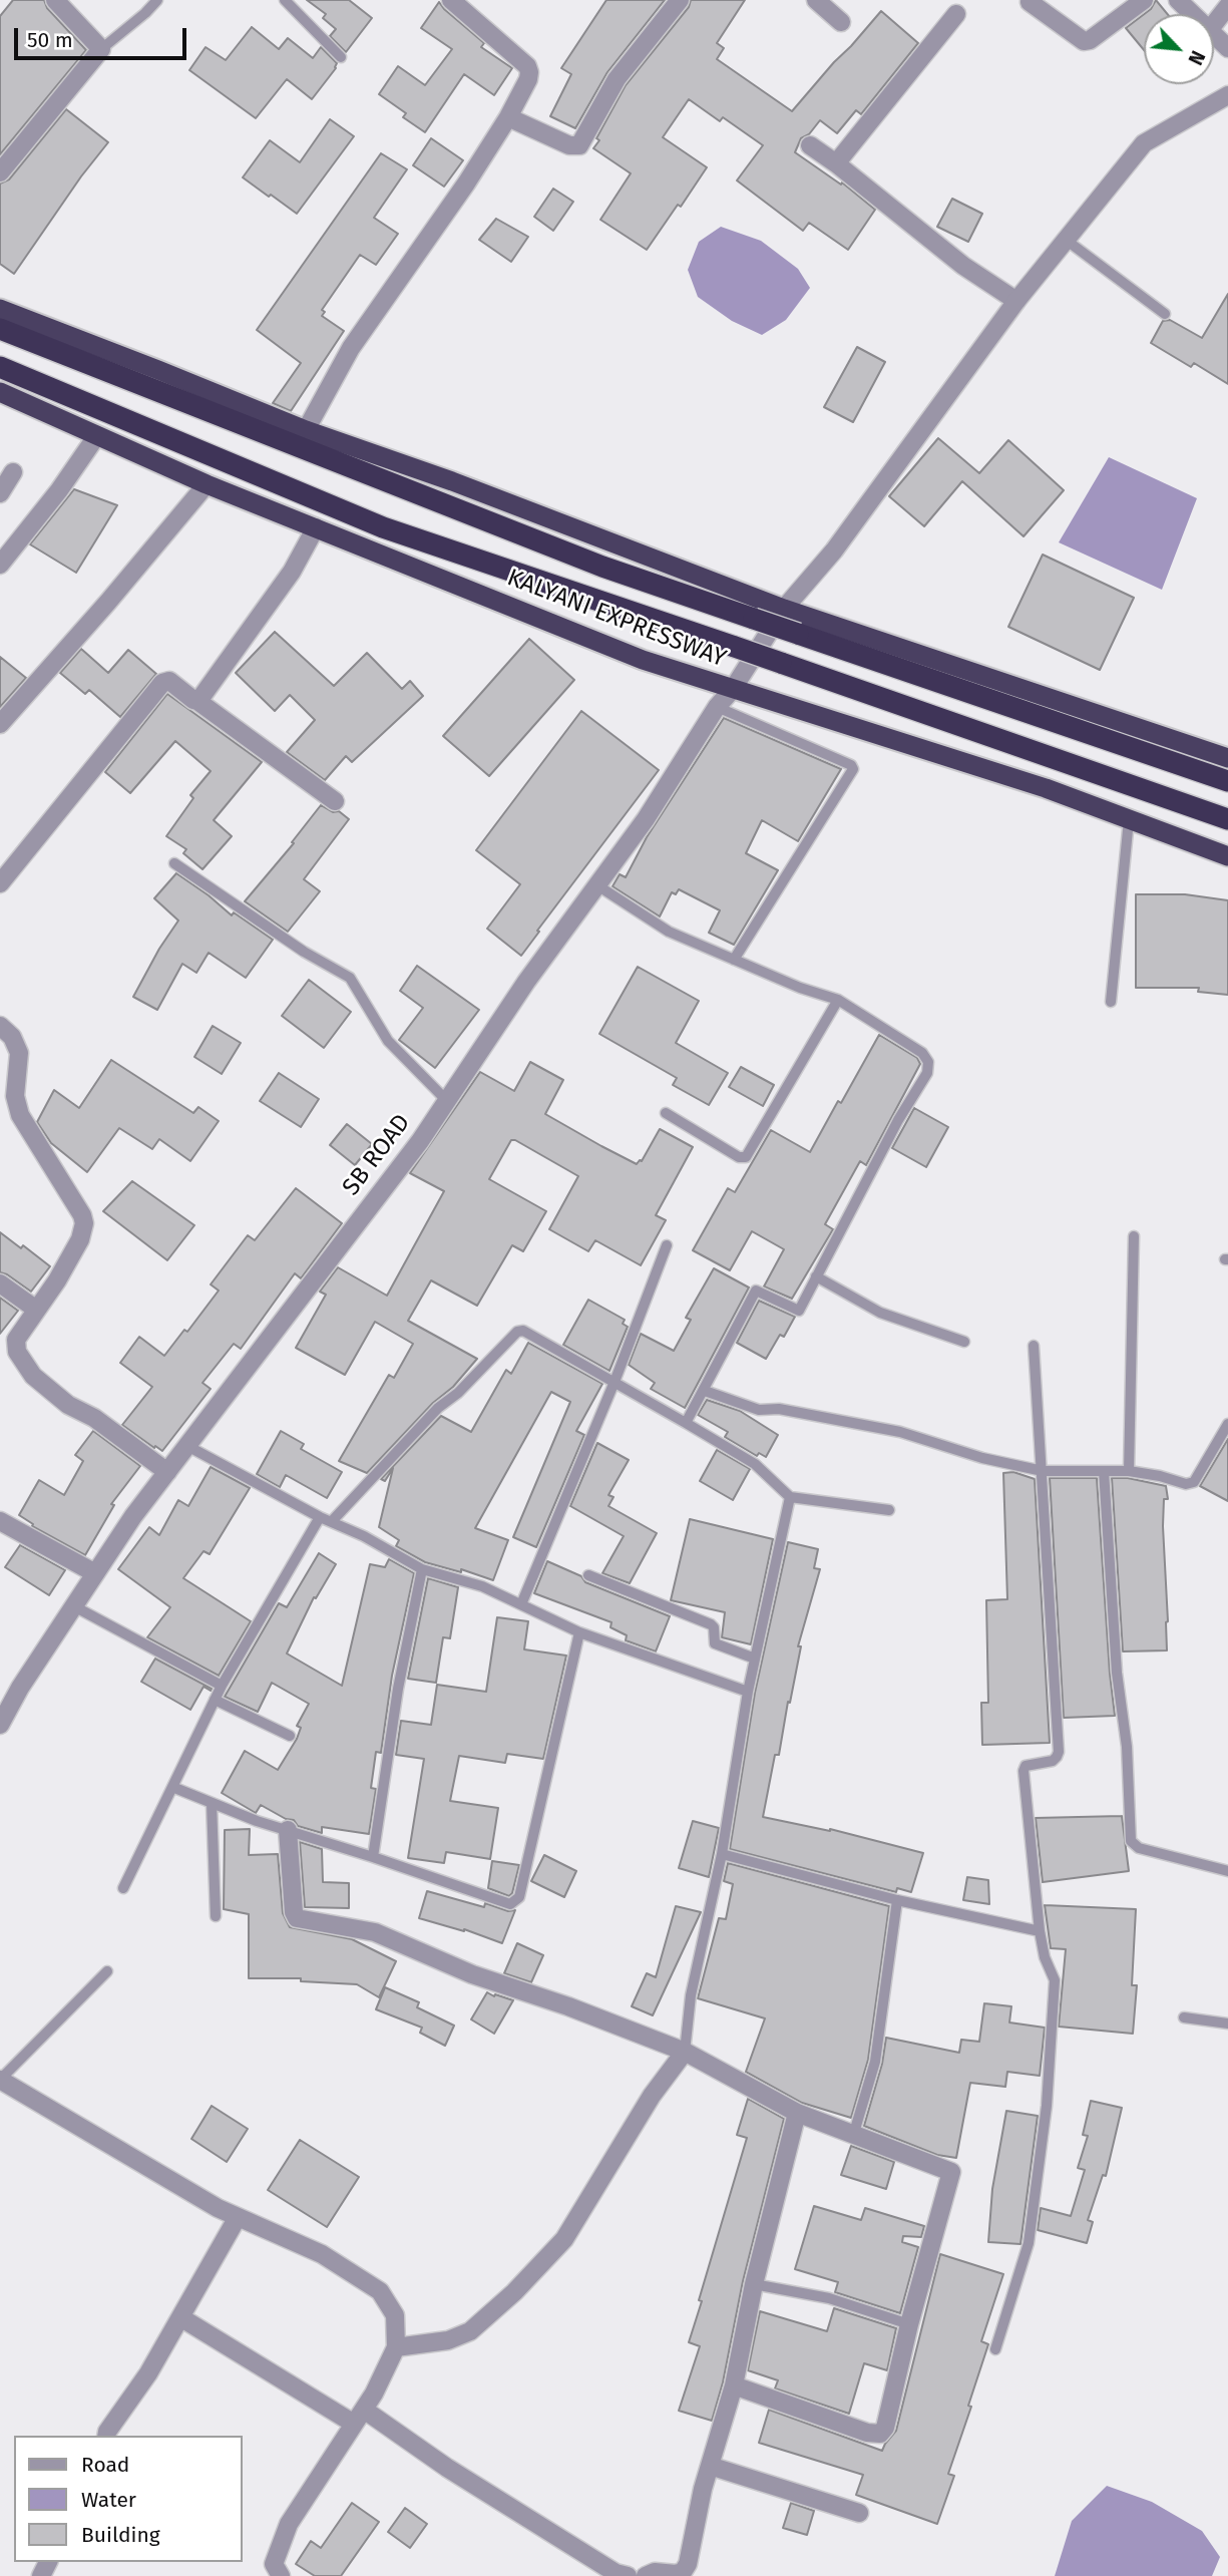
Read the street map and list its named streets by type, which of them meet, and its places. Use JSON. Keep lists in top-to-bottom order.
{
  "streets": {
    "highway": ["KALYANI EXPRESSWAY"],
    "street": ["SB ROAD"]
  },
  "crossings": [
    ["KALYANI EXPRESSWAY", "SB ROAD"]
  ],
  "legend": ["Road", "Water", "Building"],
  "scale_bar": "50 m",
  "north": "bottom right"
}
